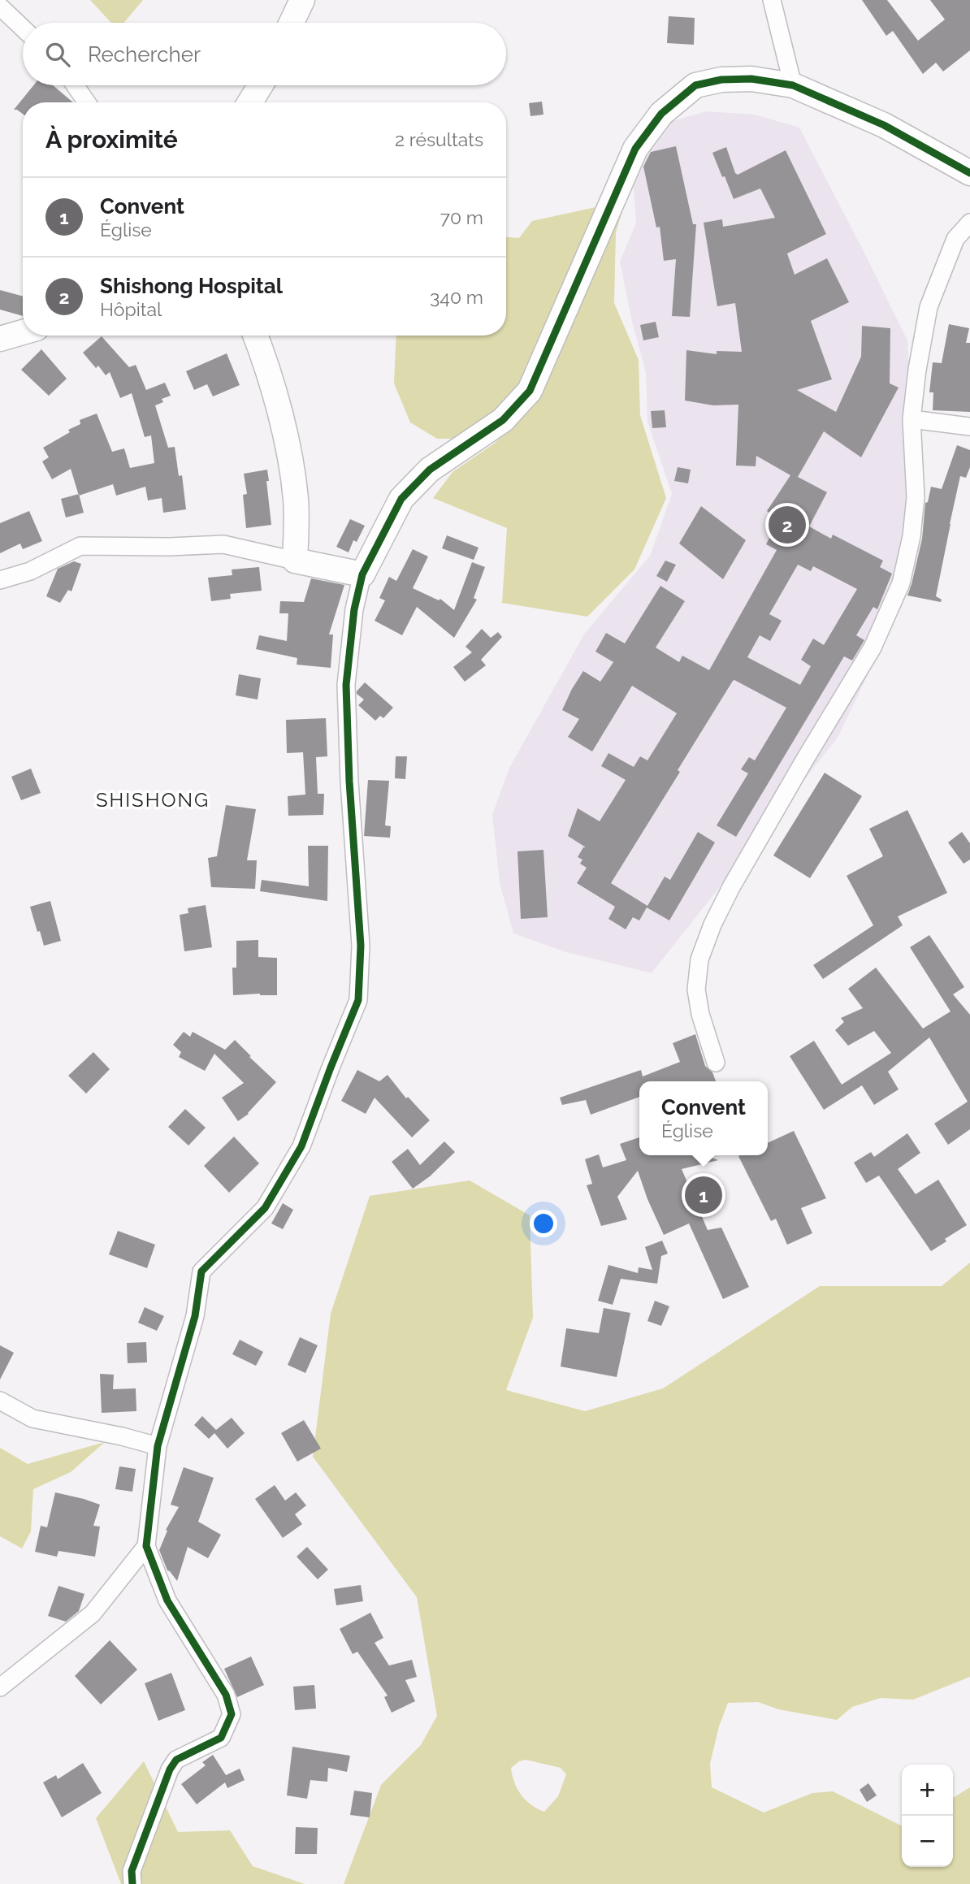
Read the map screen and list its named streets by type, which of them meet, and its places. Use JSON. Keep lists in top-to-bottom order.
{
  "districts": ["SHISHONG"],
  "page": {
    "search": "Rechercher",
    "heading": ["À proximité", "2 résultats"],
    "list": [
      {
        "mark": "1",
        "name": "Convent",
        "note": "Église",
        "value": "70 m"
      },
      {
        "mark": "2",
        "name": "Shishong Hospital",
        "note": "Hôpital",
        "value": "340 m"
      }
    ],
    "pins": ["2", "1"],
    "popup": ["Convent", "Église"],
    "map_buttons": ["+", "−"]
  }
}
